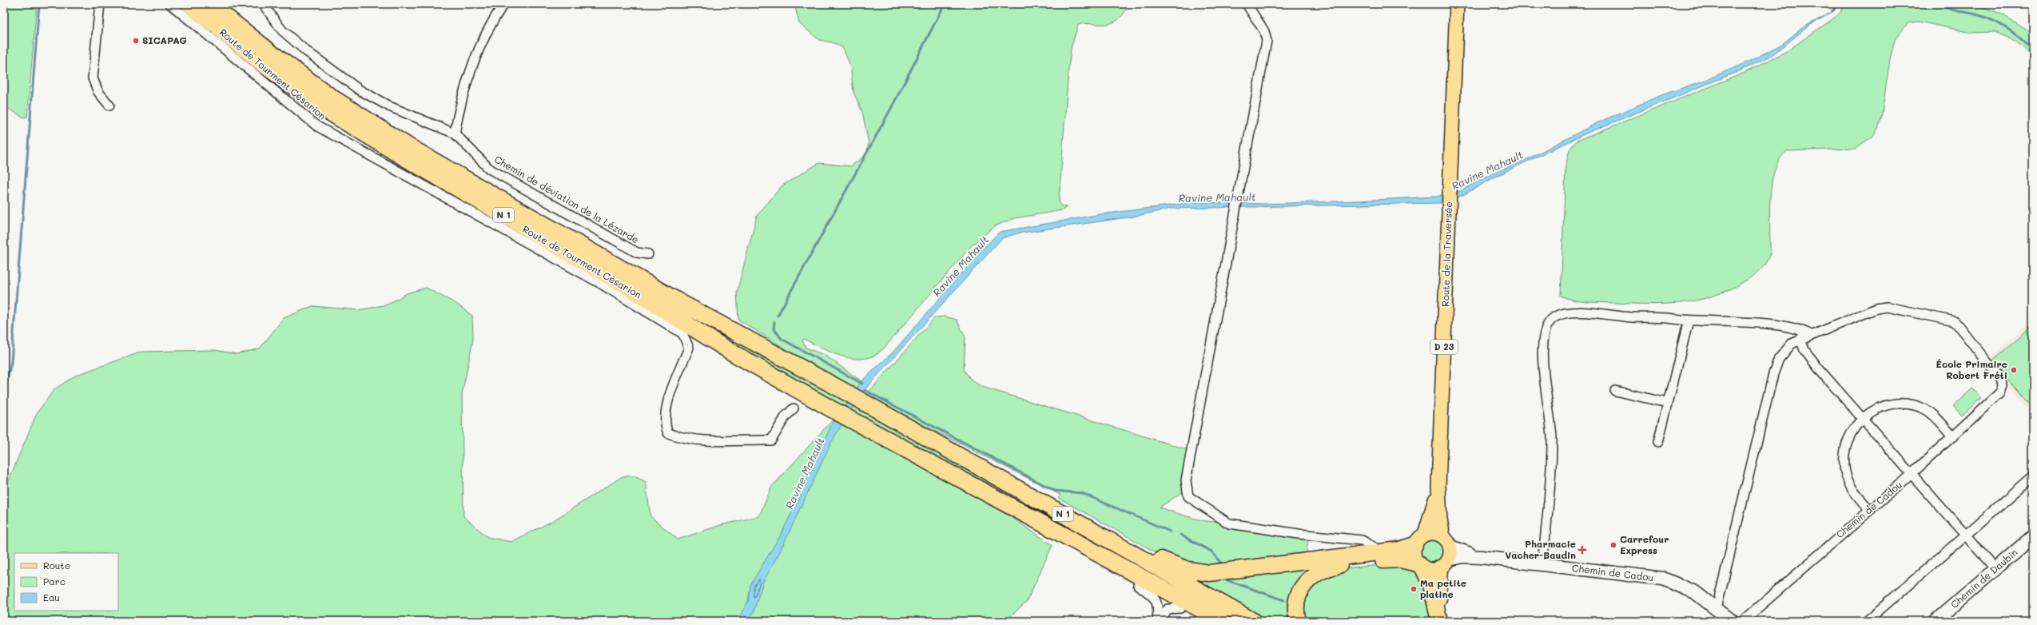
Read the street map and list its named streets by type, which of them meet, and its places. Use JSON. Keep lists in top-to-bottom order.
{
  "streets": {
    "highway": ["N 1"],
    "main road": [
      "Route de la Traversée",
      "D 23",
      "Chemin de Cadou",
      "Chemin de Daubin"
    ],
    "street": ["Route de Tourment Césarion", "Chemin de déviation de la Lézarde"]
  },
  "crossings": [
    ["Route de la Traversée", "Chemin de Cadou"]
  ],
  "water": ["Ravine Mahault"],
  "places": {
    "other": [
      "SICAPAG",
      "École Primaire Robert Fréti",
      "Carrefour Express",
      "Ma petite platine"
    ],
    "health": ["Pharmacie Vacher-Baudin"]
  },
  "legend": ["Route", "Parc", "Eau"]
}
